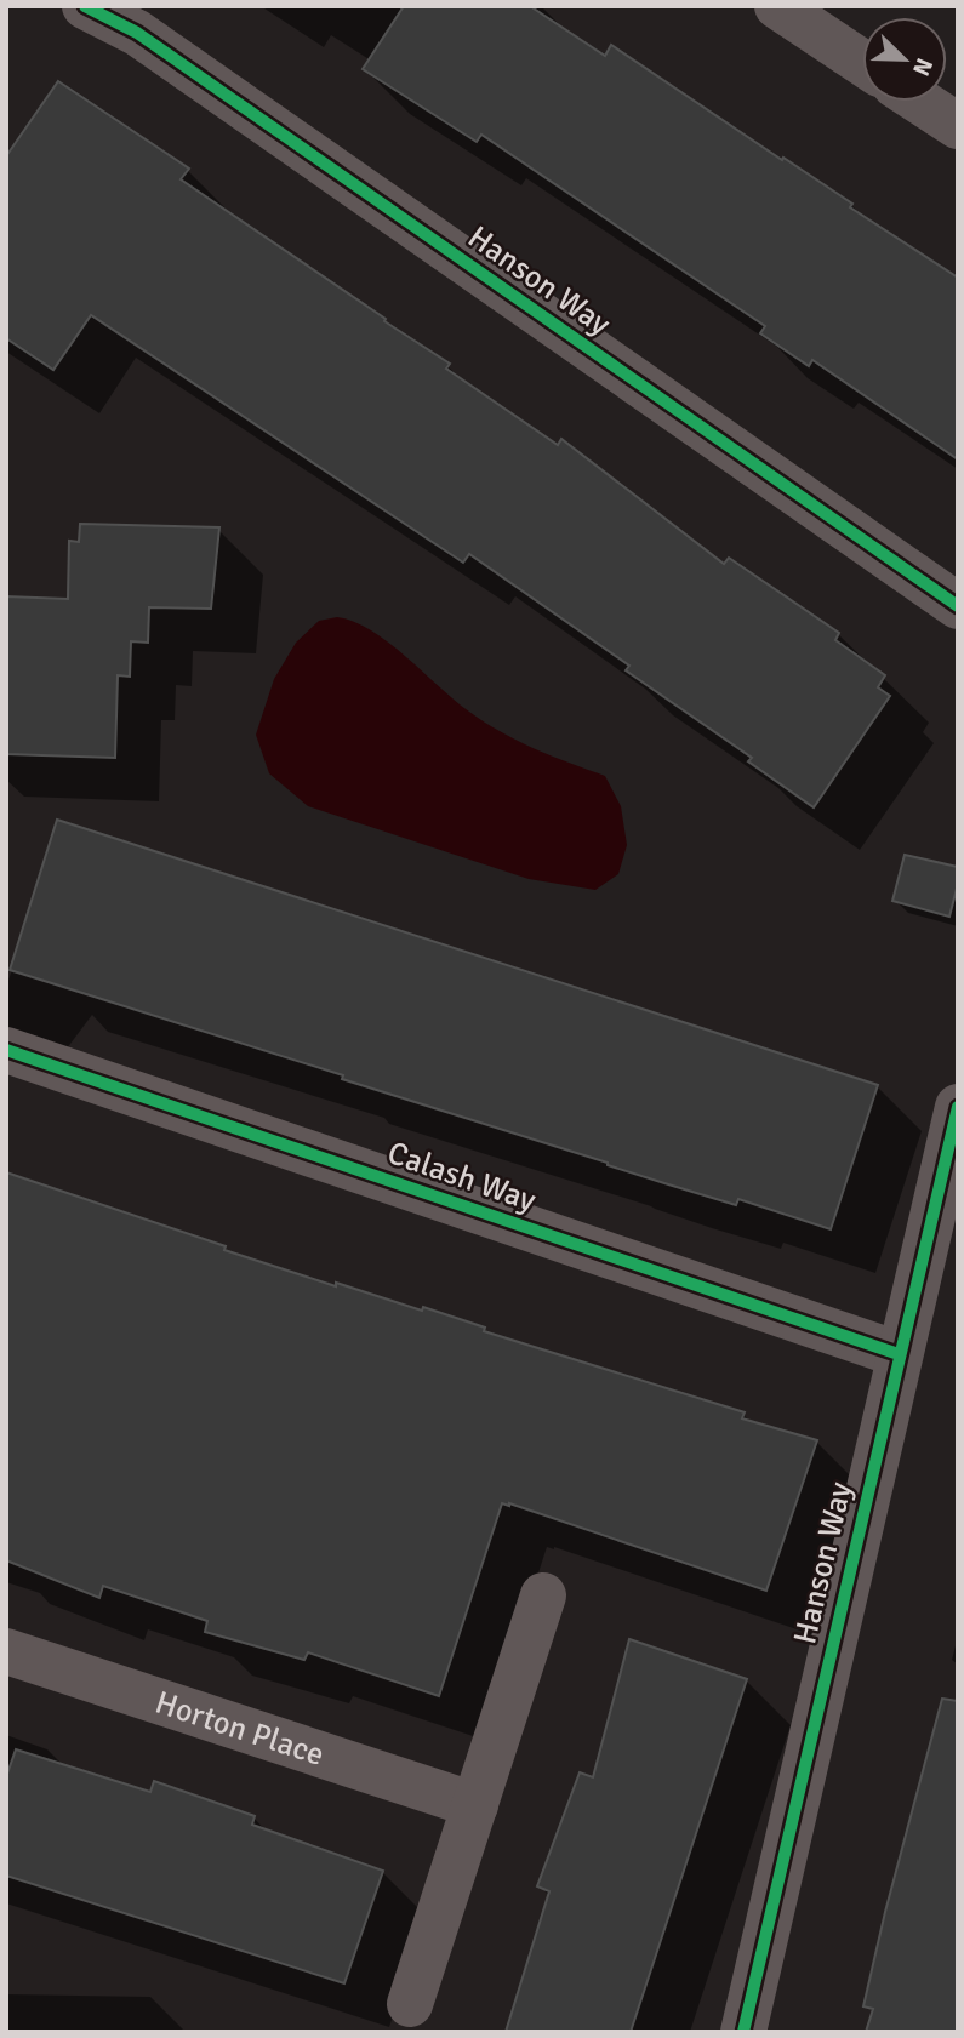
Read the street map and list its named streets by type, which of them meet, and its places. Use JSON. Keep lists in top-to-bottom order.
{
  "streets": {
    "street": ["Hanson Way", "Calash Way", "Horton Place"]
  },
  "crossings": [
    ["Hanson Way", "Calash Way"]
  ],
  "north": "bottom right"
}
